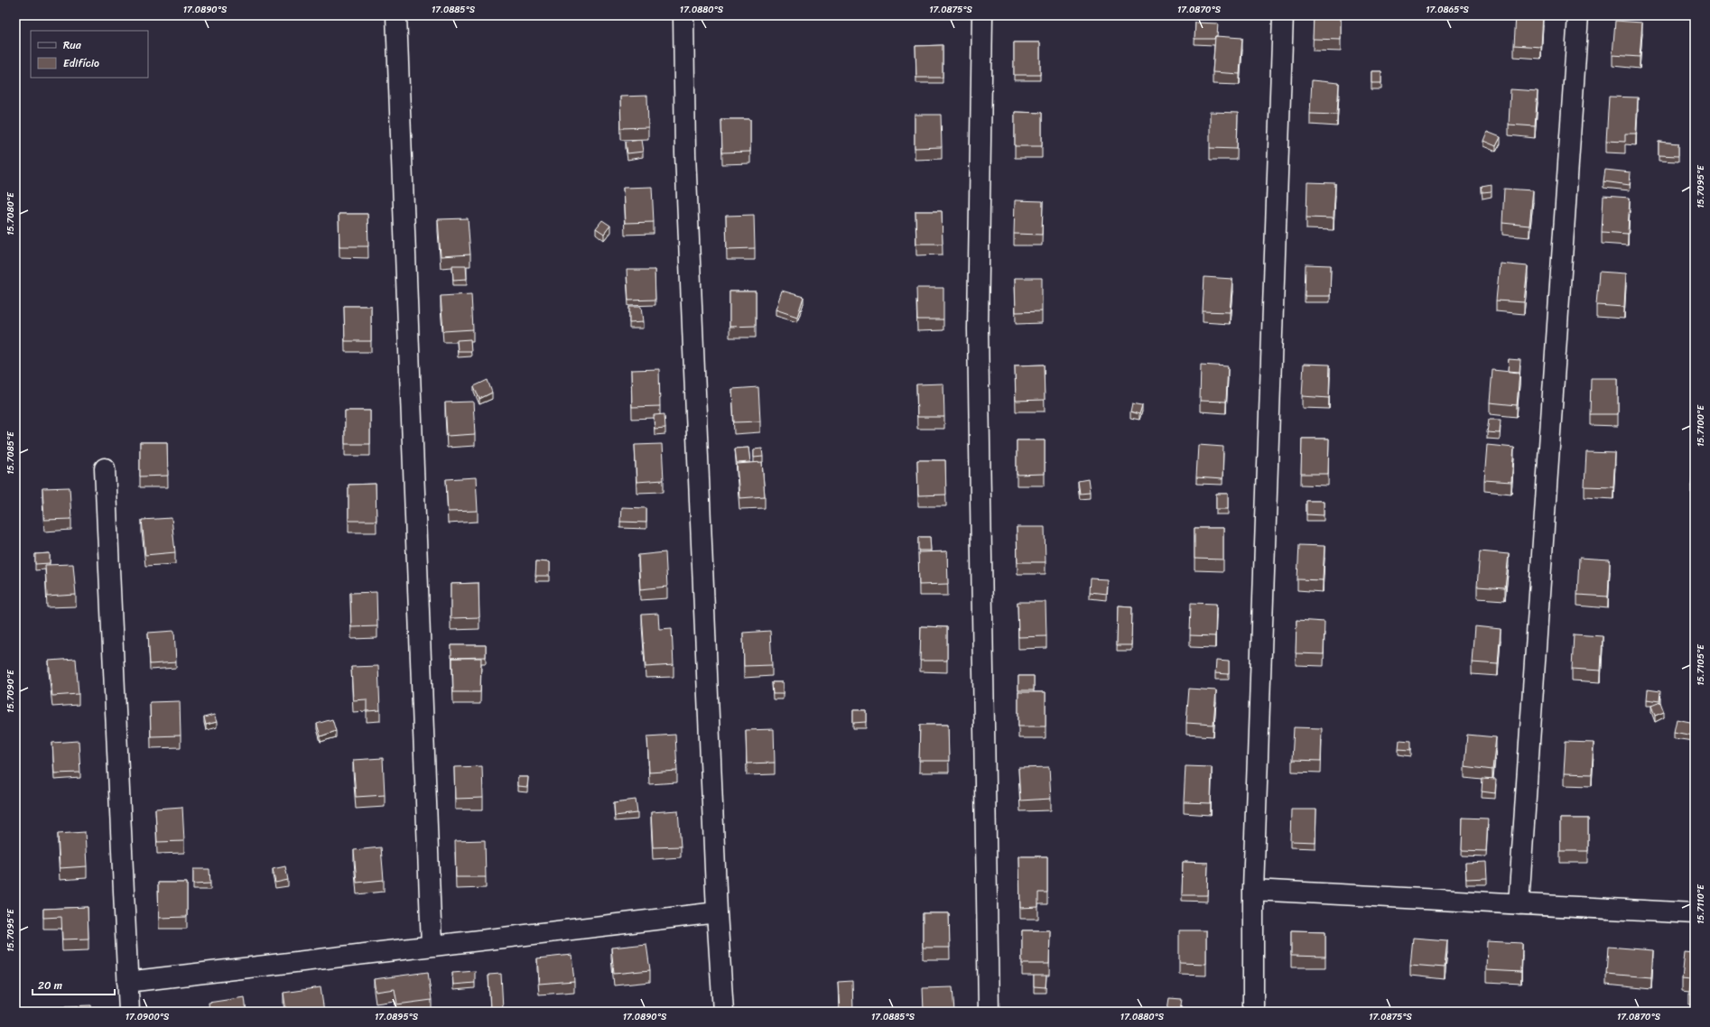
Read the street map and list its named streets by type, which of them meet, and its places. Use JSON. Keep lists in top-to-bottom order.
{
  "legend": ["Rua", "Edifício"],
  "scale_bar": "20 m",
  "coordinates": [
    "17.0890°S",
    "17.0885°S",
    "17.0880°S",
    "17.0875°S",
    "17.0870°S",
    "17.0865°S",
    "15.7095°E",
    "15.7080°E",
    "15.7100°E",
    "15.7085°E",
    "15.7105°E",
    "15.7090°E",
    "15.7110°E",
    "17.0900°S",
    "17.0895°S"
  ]
}
